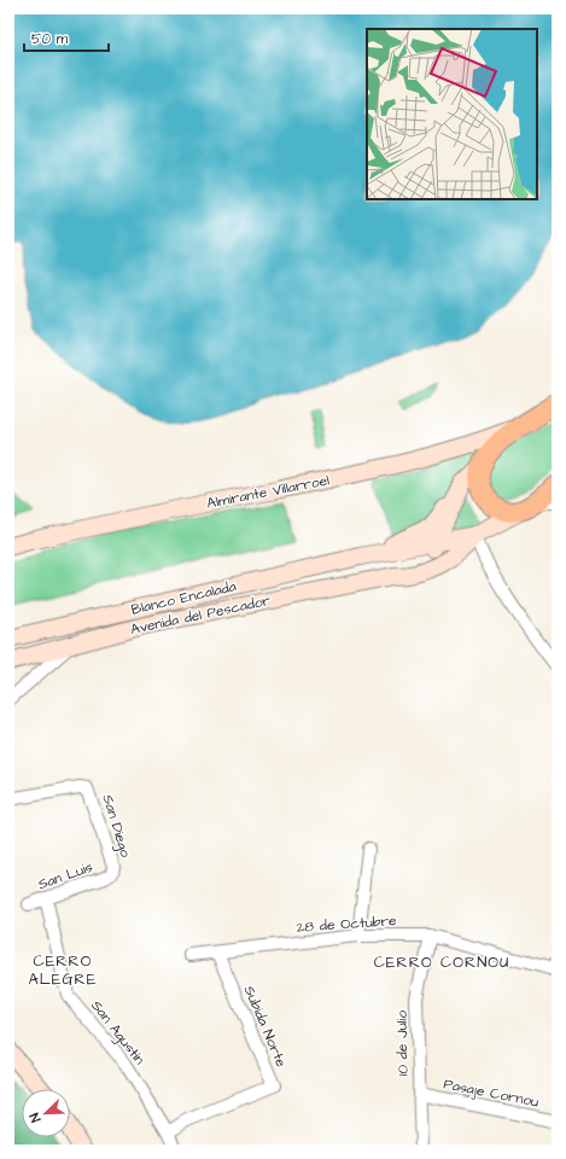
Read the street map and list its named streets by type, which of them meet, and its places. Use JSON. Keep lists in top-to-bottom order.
{
  "streets": {
    "street": [
      "Almirante Villarroel",
      "Blanco Encalada",
      "Avenida del Pescador",
      "San Diego",
      "San Luis",
      "28 de Octubre",
      "Subida Norte",
      "San Agustín",
      "10 de Julio",
      "Pasaje Cornou"
    ]
  },
  "crossings": [
    ["San Diego", "San Luis"],
    ["San Luis", "San Agustín"],
    ["28 de Octubre", "Subida Norte"],
    ["28 de Octubre", "10 de Julio"],
    ["Subida Norte", "San Agustín"],
    ["10 de Julio", "Pasaje Cornou"]
  ],
  "districts": ["CERRO ALEGRE", "CERRO CORNOU"],
  "scale_bar": "50 m",
  "north": "bottom left"
}
